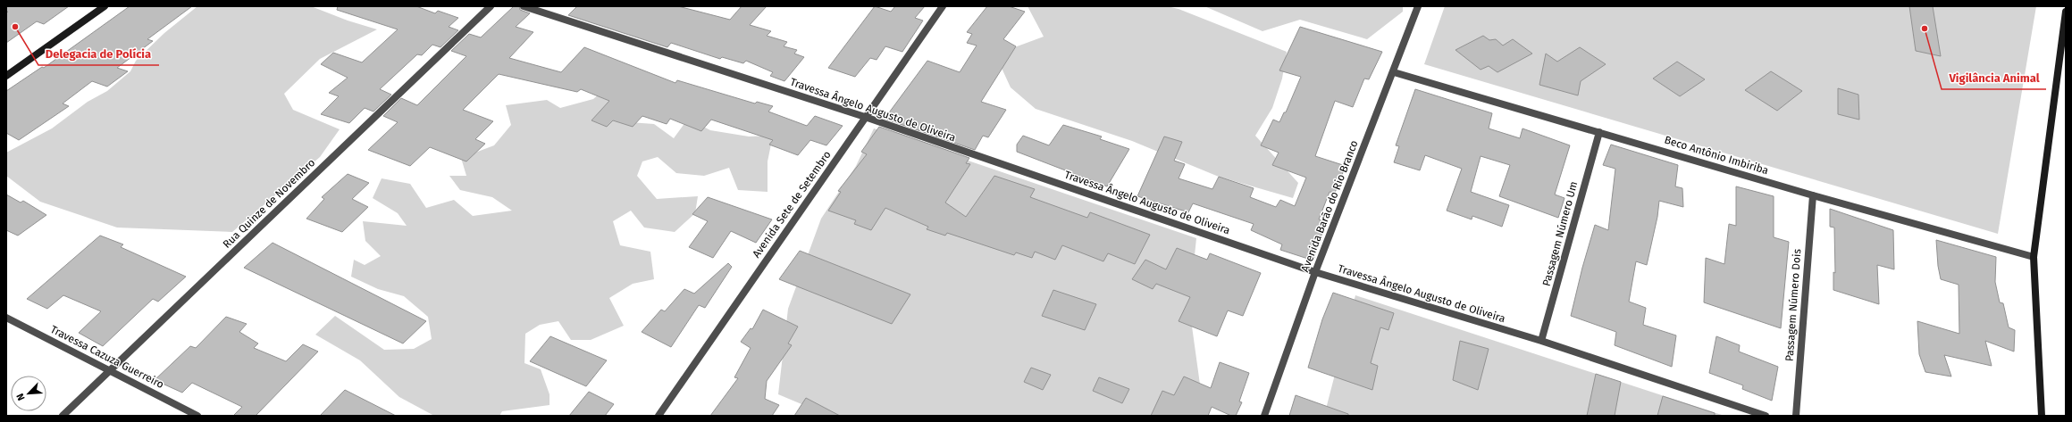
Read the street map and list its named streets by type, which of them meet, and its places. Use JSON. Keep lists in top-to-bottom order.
{
  "streets": {
    "street": [
      "Travessa Ângelo Augusto de Oliveira",
      "Beco Antônio Imbiriba",
      "Rua Quinze de Novembro",
      "Avenida Sete de Setembro",
      "Avenida Barão do Rio Branco",
      "Passagem Número Um",
      "Passagem Número Dois",
      "Travessa Cazuza Guerreiro"
    ]
  },
  "crossings": [
    ["Travessa Ângelo Augusto de Oliveira", "Avenida Sete de Setembro"],
    ["Travessa Ângelo Augusto de Oliveira", "Avenida Barão do Rio Branco"],
    ["Travessa Ângelo Augusto de Oliveira", "Passagem Número Um"],
    ["Beco Antônio Imbiriba", "Avenida Barão do Rio Branco"],
    ["Beco Antônio Imbiriba", "Passagem Número Um"],
    ["Beco Antônio Imbiriba", "Passagem Número Dois"],
    ["Rua Quinze de Novembro", "Travessa Cazuza Guerreiro"]
  ],
  "places": ["Delegacia de Polícia", "Vigilância Animal"],
  "north": "bottom left"
}
